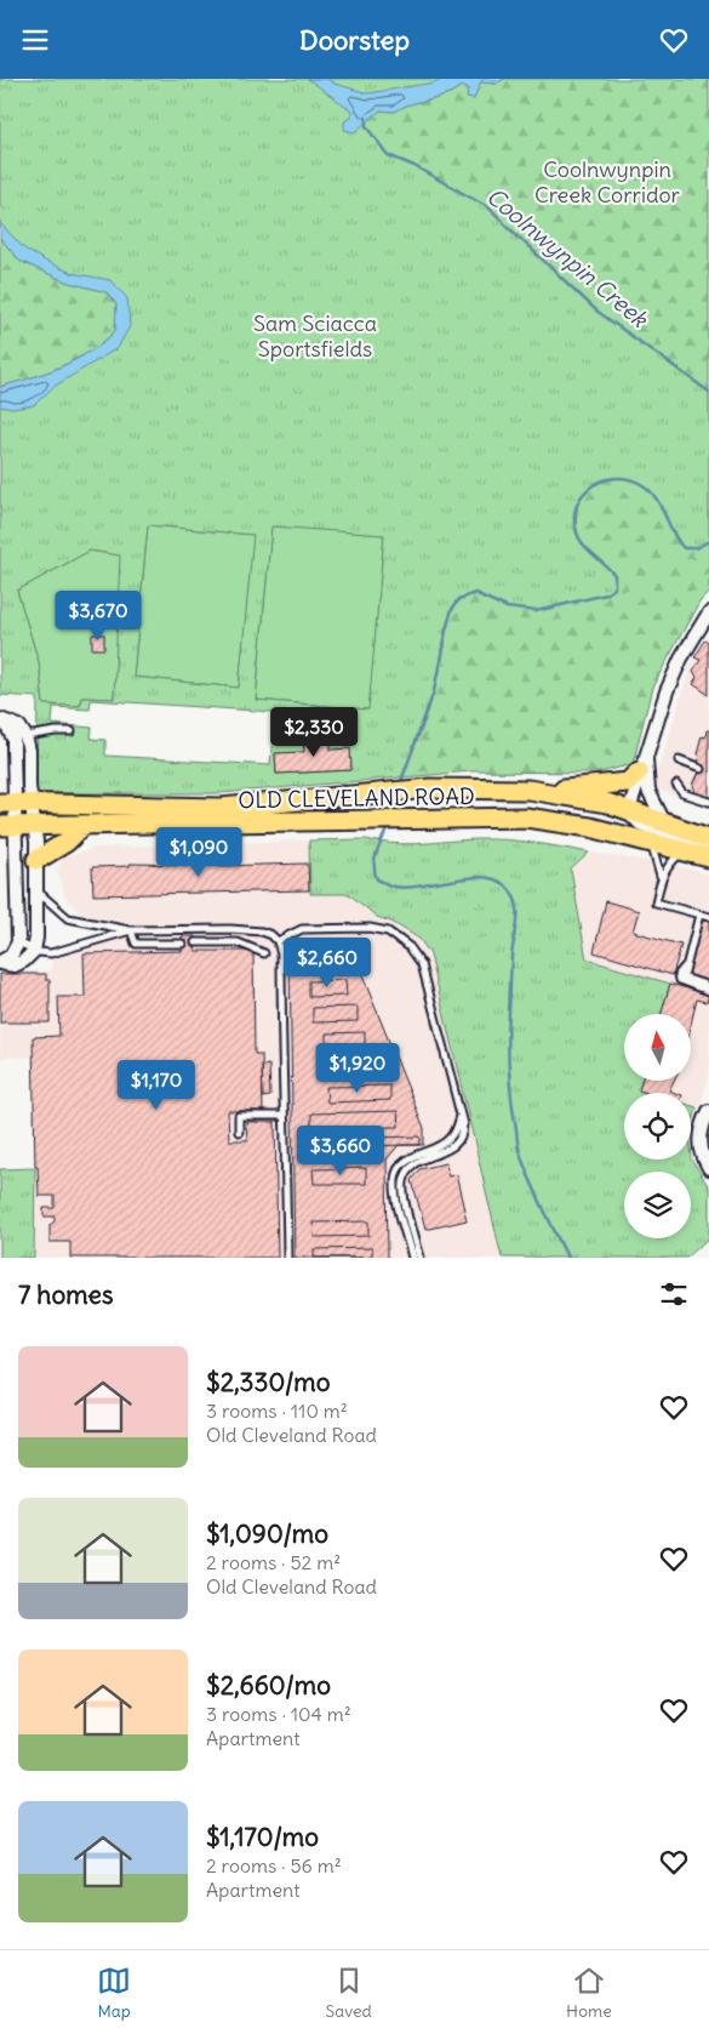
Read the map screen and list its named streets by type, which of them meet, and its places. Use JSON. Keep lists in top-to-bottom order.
{
  "streets": {
    "main road": ["OLD CLEVELAND ROAD"]
  },
  "water": ["Coolnwynpin Creek"],
  "parks": ["Coolnwynpin Creek Corridor", "Sam Sciacca Sportsfields"],
  "north": "top",
  "page": {
    "header": "Doorstep",
    "price": [
      "$3,670",
      "$2,330",
      "$1,090",
      "$2,660",
      "$1,920",
      "$1,170",
      "$3,660"
    ],
    "heading": "7 homes",
    "list": [
      {
        "name": "$2,330/mo",
        "note": "3 rooms · 110 m² · Old Cleveland Road"
      },
      {
        "name": "$1,090/mo",
        "note": "2 rooms · 52 m² · Old Cleveland Road"
      },
      {
        "name": "$2,660/mo",
        "note": "3 rooms · 104 m² · Apartment"
      },
      {
        "name": "$1,170/mo",
        "note": "2 rooms · 56 m² · Apartment"
      }
    ],
    "tabs": ["Map", "Saved", "Home"]
  }
}
